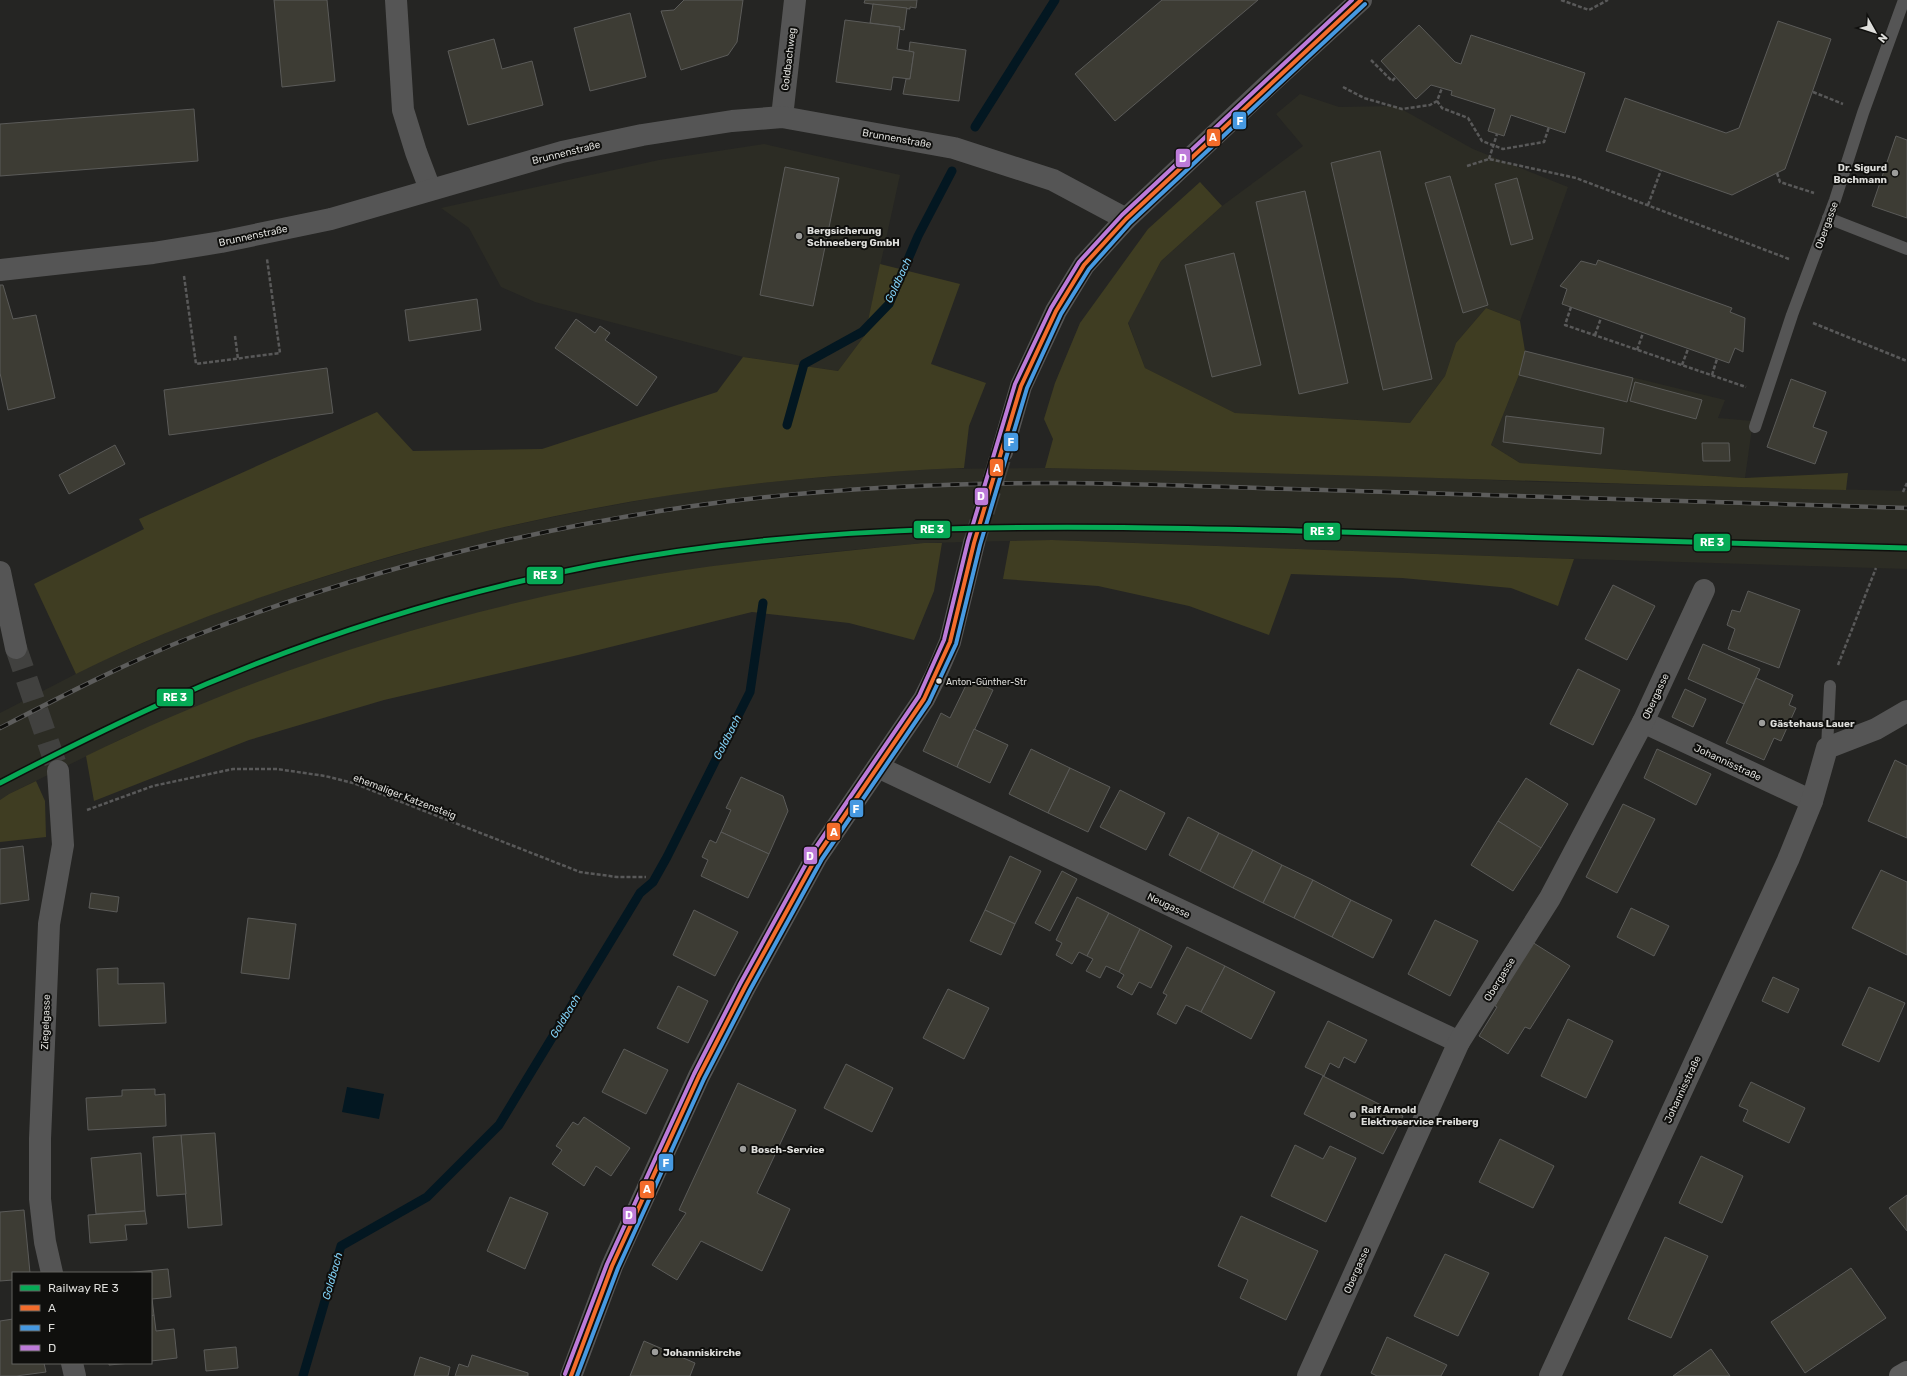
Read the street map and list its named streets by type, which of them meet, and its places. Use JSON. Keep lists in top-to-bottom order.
{
  "streets": {
    "street": [
      "Goldbachweg",
      "Brunnenstraße",
      "Obergasse",
      "Johannisstraße",
      "Neugasse",
      "Ziegelgasse"
    ],
    "path": ["ehemaliger Katzensteig"]
  },
  "crossings": [
    ["Goldbachweg", "Brunnenstraße"],
    ["Obergasse", "Johannisstraße"],
    ["Obergasse", "Neugasse"],
    ["ehemaliger Katzensteig", "Ziegelgasse"]
  ],
  "water": ["Goldbach"],
  "places": [
    "Dr. Sigurd Bochmann",
    "Bergsicherung Schneeberg GmbH",
    "Anton-Günther-Str",
    "Gästehaus Lauer",
    "Ralf Arnold Elektroservice Freiberg",
    "Bosch-Service",
    "Johanniskirche"
  ],
  "lines": ["transit line A", "transit line D", "transit line F"],
  "legend": [
    "Railway RE 3",
    "A",
    "F",
    "D"
  ],
  "north": "bottom right"
}
